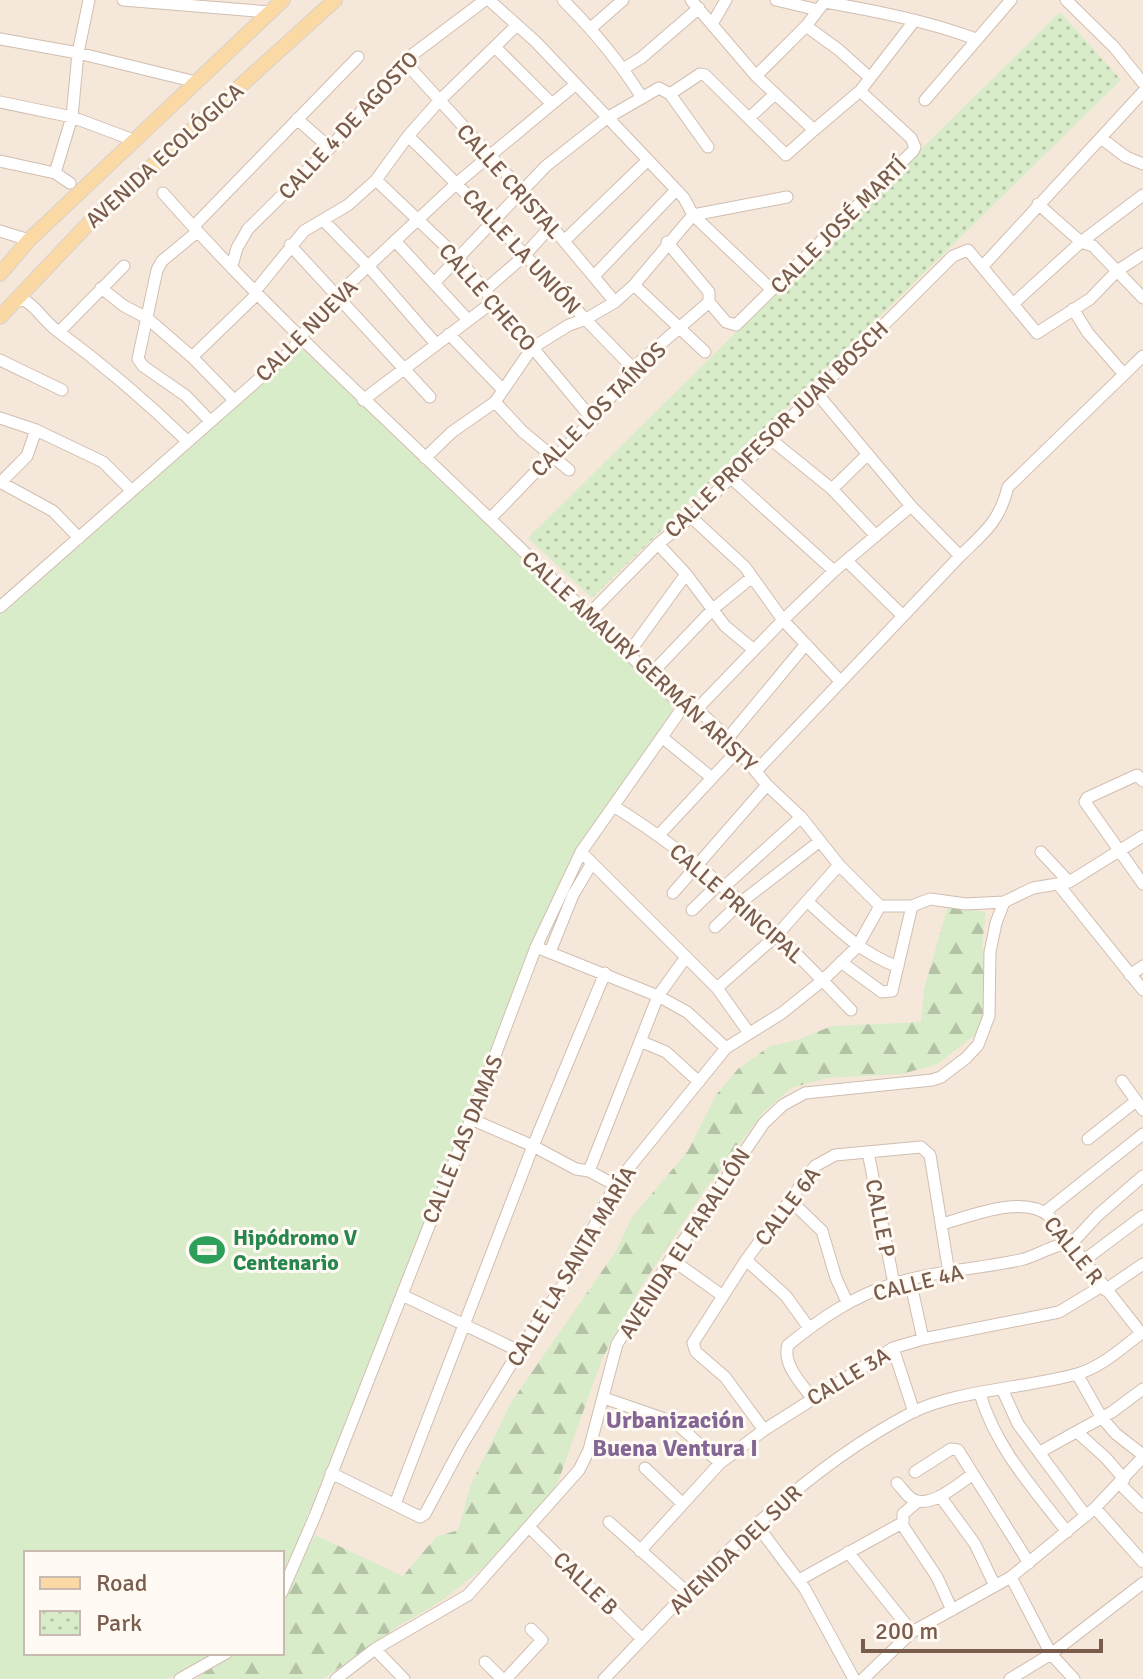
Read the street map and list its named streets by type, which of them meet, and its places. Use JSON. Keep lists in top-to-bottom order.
{
  "streets": {
    "main road": ["AVENIDA ECOLÓGICA"],
    "street": [
      "CALLE 4 DE AGOSTO",
      "CALLE CRISTAL",
      "CALLE JOSÉ MARTÍ",
      "CALLE LA UNIÓN",
      "CALLE CHECO",
      "CALLE NUEVA",
      "CALLE LOS TAÍNOS",
      "CALLE PROFESOR JUAN BOSCH",
      "CALLE AMAURY GERMÁN ARISTY",
      "CALLE PRINCIPAL",
      "CALLE LAS DAMAS",
      "CALLE 6A",
      "CALLE P",
      "AVENIDA EL FARALLÓN",
      "CALLE R",
      "CALLE LA SANTA MARÍA",
      "CALLE 4A",
      "CALLE 3A",
      "AVENIDA DEL SUR",
      "CALLE B"
    ]
  },
  "crossings": [
    ["CALLE 4 DE AGOSTO", "CALLE CRISTAL"],
    ["CALLE 4 DE AGOSTO", "CALLE AMAURY GERMÁN ARISTY"],
    ["CALLE CRISTAL", "CALLE NUEVA"],
    ["CALLE JOSÉ MARTÍ", "CALLE LOS TAÍNOS"],
    ["CALLE LA UNIÓN", "CALLE NUEVA"],
    ["CALLE LA UNIÓN", "CALLE LOS TAÍNOS"],
    ["CALLE CHECO", "CALLE NUEVA"],
    ["CALLE CHECO", "CALLE LOS TAÍNOS"],
    ["CALLE NUEVA", "CALLE AMAURY GERMÁN ARISTY"],
    ["CALLE LOS TAÍNOS", "CALLE AMAURY GERMÁN ARISTY"],
    ["CALLE PROFESOR JUAN BOSCH", "CALLE AMAURY GERMÁN ARISTY"],
    ["CALLE AMAURY GERMÁN ARISTY", "CALLE LAS DAMAS"],
    ["CALLE AMAURY GERMÁN ARISTY", "CALLE LA SANTA MARÍA"],
    ["CALLE PRINCIPAL", "CALLE LAS DAMAS"],
    ["CALLE PRINCIPAL", "CALLE LA SANTA MARÍA"],
    ["CALLE 6A", "CALLE P"],
    ["CALLE 6A", "CALLE R"],
    ["CALLE 6A", "CALLE 3A"],
    ["CALLE P", "CALLE 4A"],
    ["AVENIDA EL FARALLÓN", "CALLE B"],
    ["CALLE R", "CALLE 4A"],
    ["CALLE R", "CALLE 3A"],
    ["CALLE R", "AVENIDA DEL SUR"],
    ["CALLE 4A", "CALLE 3A"],
    ["AVENIDA DEL SUR", "CALLE B"]
  ],
  "districts": ["Urbanización Buena Ventura I"],
  "places": {
    "sports": ["Hipódromo V Centenario"]
  },
  "legend": ["Road", "Park"],
  "scale_bar": "200 m"
}
